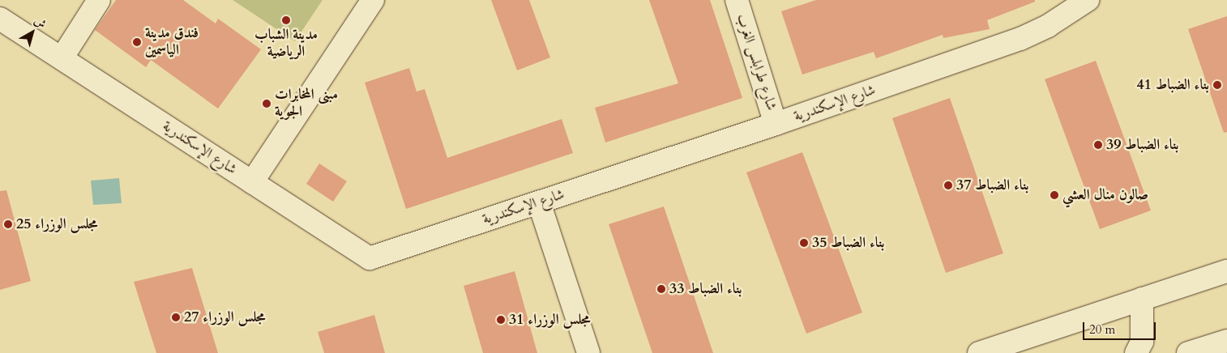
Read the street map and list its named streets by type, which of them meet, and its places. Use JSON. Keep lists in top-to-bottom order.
{
  "streets": {
    "street": ["شارع طرابلس الغرب", "شارع الإسكندرية"]
  },
  "crossings": [
    ["شارع طرابلس الغرب", "شارع الإسكندرية"]
  ],
  "places": [
    "مدينة الشباب الرياضية",
    "فندق مدينة الياسمين",
    "بناء الضباط 41",
    "مبنى المخابرات الجوية",
    "بناء الضباط 39",
    "بناء الضباط 37",
    "صالون منال العشي",
    "مجلس الوزراء 25",
    "بناء الضباط 35",
    "بناء الضباط 33",
    "مجلس الوزراء 27",
    "مجلس الوزراء 31"
  ],
  "scale_bar": "20 m",
  "north": "top right"
}
